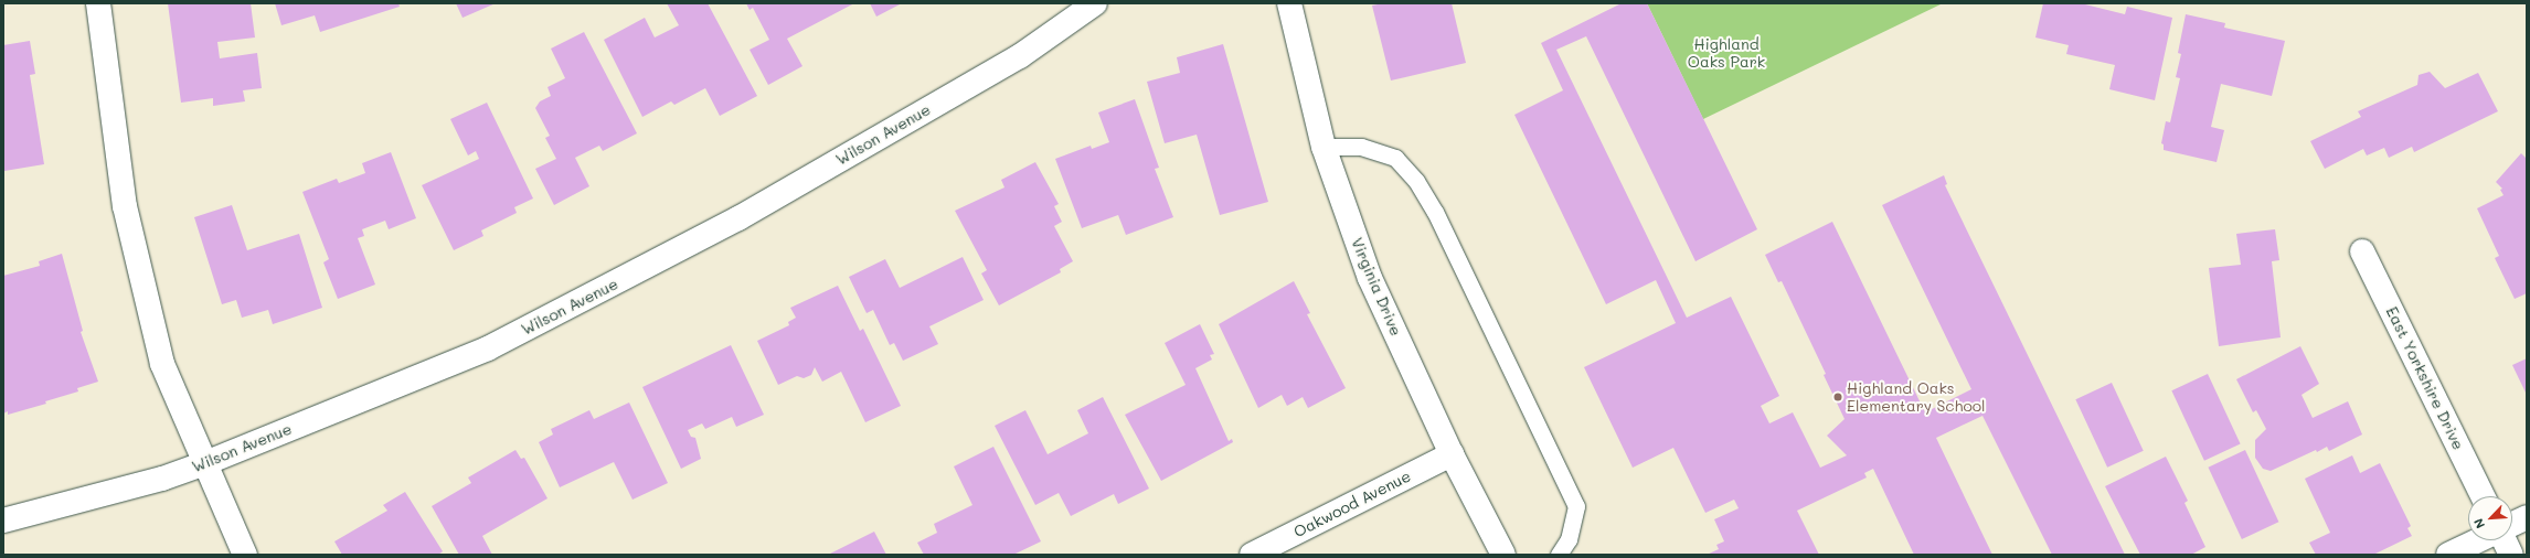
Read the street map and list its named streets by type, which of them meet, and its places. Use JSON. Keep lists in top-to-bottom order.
{
  "streets": {
    "street": [
      "Wilson Avenue",
      "Virginia Drive",
      "East Yorkshire Drive",
      "Oakwood Avenue"
    ]
  },
  "crossings": [
    ["Virginia Drive", "Oakwood Avenue"]
  ],
  "parks": ["Highland Oaks Park"],
  "places": ["Highland Oaks Elementary School"],
  "north": "bottom left"
}
